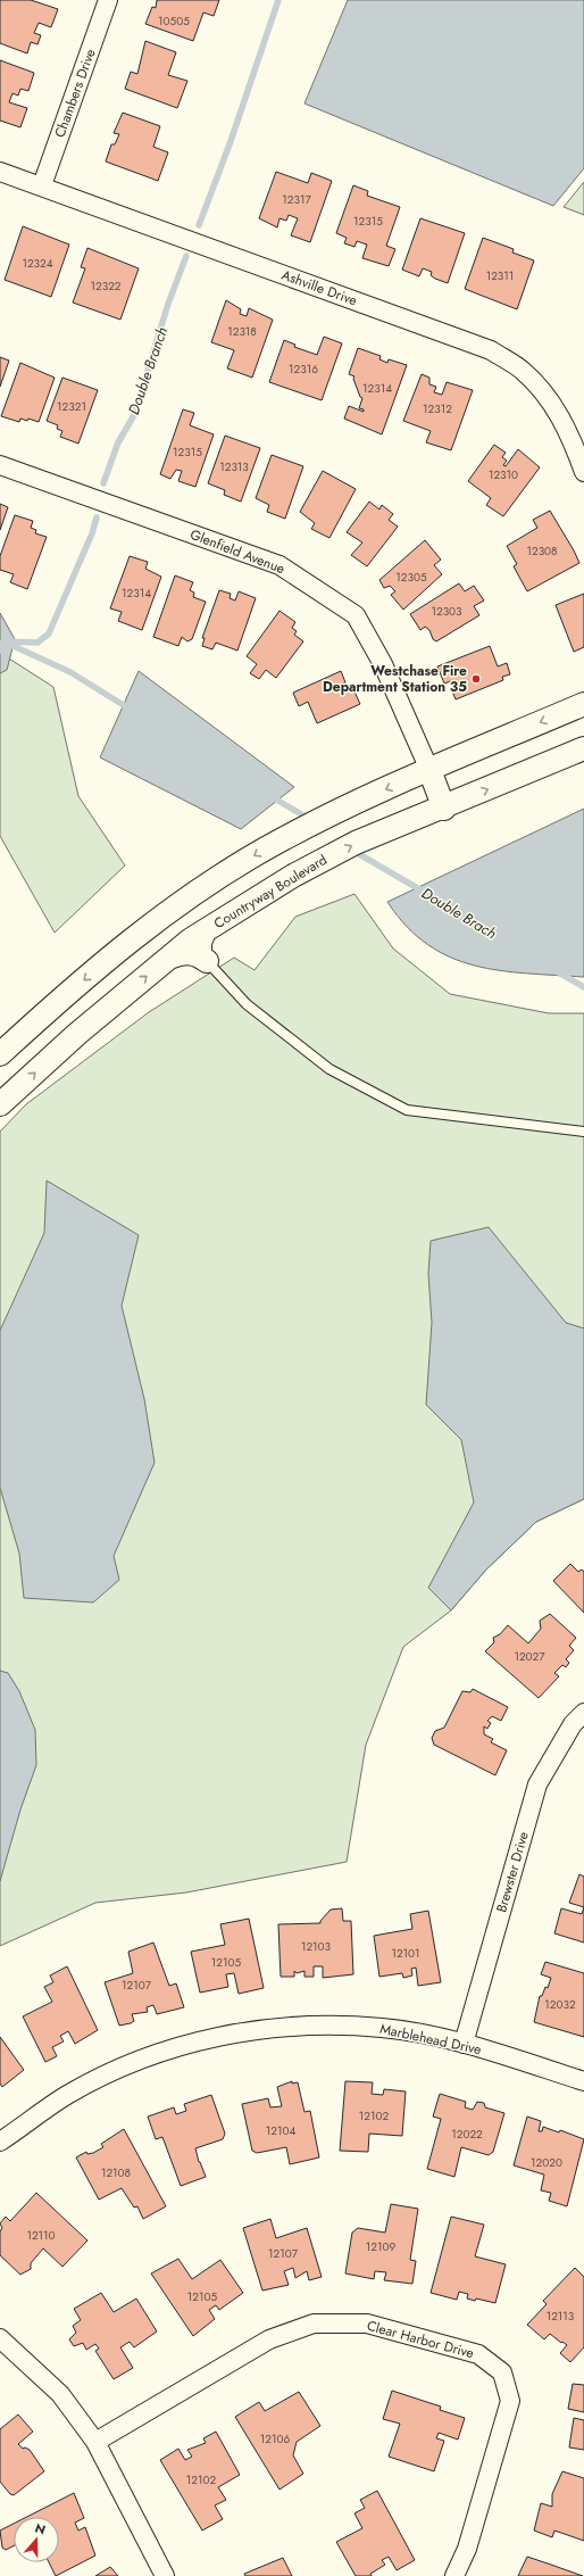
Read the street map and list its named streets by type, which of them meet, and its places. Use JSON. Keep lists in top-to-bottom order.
{
  "streets": {
    "street": [
      "Chambers Drive",
      "Ashville Drive",
      "Glenfield Avenue",
      "Countryway Boulevard",
      "Brewster Drive",
      "Marblehead Drive",
      "Clear Harbor Drive"
    ]
  },
  "crossings": [
    ["Chambers Drive", "Ashville Drive"],
    ["Brewster Drive", "Marblehead Drive"]
  ],
  "water": ["Double Branch", "Double Brach"],
  "places": ["Westchase Fire Department Station 35"],
  "house_numbers": [
    "10505",
    "12317",
    "12315",
    "12324",
    "12311",
    "12322",
    "12318",
    "12316",
    "12314",
    "12321",
    "12312",
    "12315",
    "12313",
    "12310",
    "12308",
    "12305",
    "12314",
    "12303",
    "12027",
    "12103",
    "12101",
    "12105",
    "12107",
    "12032",
    "12102",
    "12104",
    "12022",
    "12020",
    "12108",
    "12110",
    "12109",
    "12107",
    "12105",
    "12113",
    "12106",
    "12102"
  ],
  "north": "top"
}
